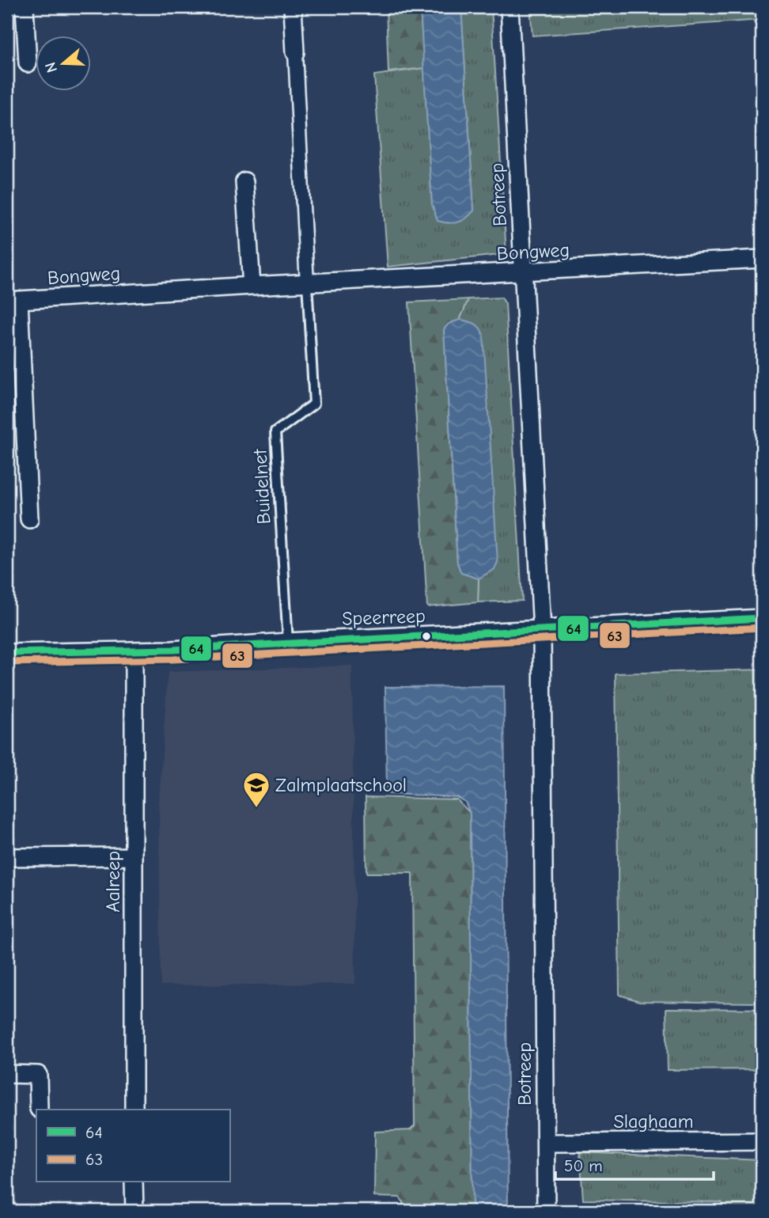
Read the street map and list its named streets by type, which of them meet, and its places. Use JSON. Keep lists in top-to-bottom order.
{
  "streets": {
    "street": [
      "Botreep",
      "Bongweg",
      "Speerreep",
      "Aalreep",
      "Slaghaam"
    ],
    "lane": ["Buidelnet"]
  },
  "crossings": [
    ["Botreep", "Bongweg"],
    ["Botreep", "Speerreep"],
    ["Botreep", "Slaghaam"],
    ["Bongweg", "Buidelnet"],
    ["Buidelnet", "Speerreep"],
    ["Speerreep", "Aalreep"]
  ],
  "places": {
    "school or university": ["Zalmplaatschool"]
  },
  "lines": ["transit line 64", "transit line 63"],
  "legend": ["64", "63"],
  "scale_bar": "50 m",
  "north": "left"
}
